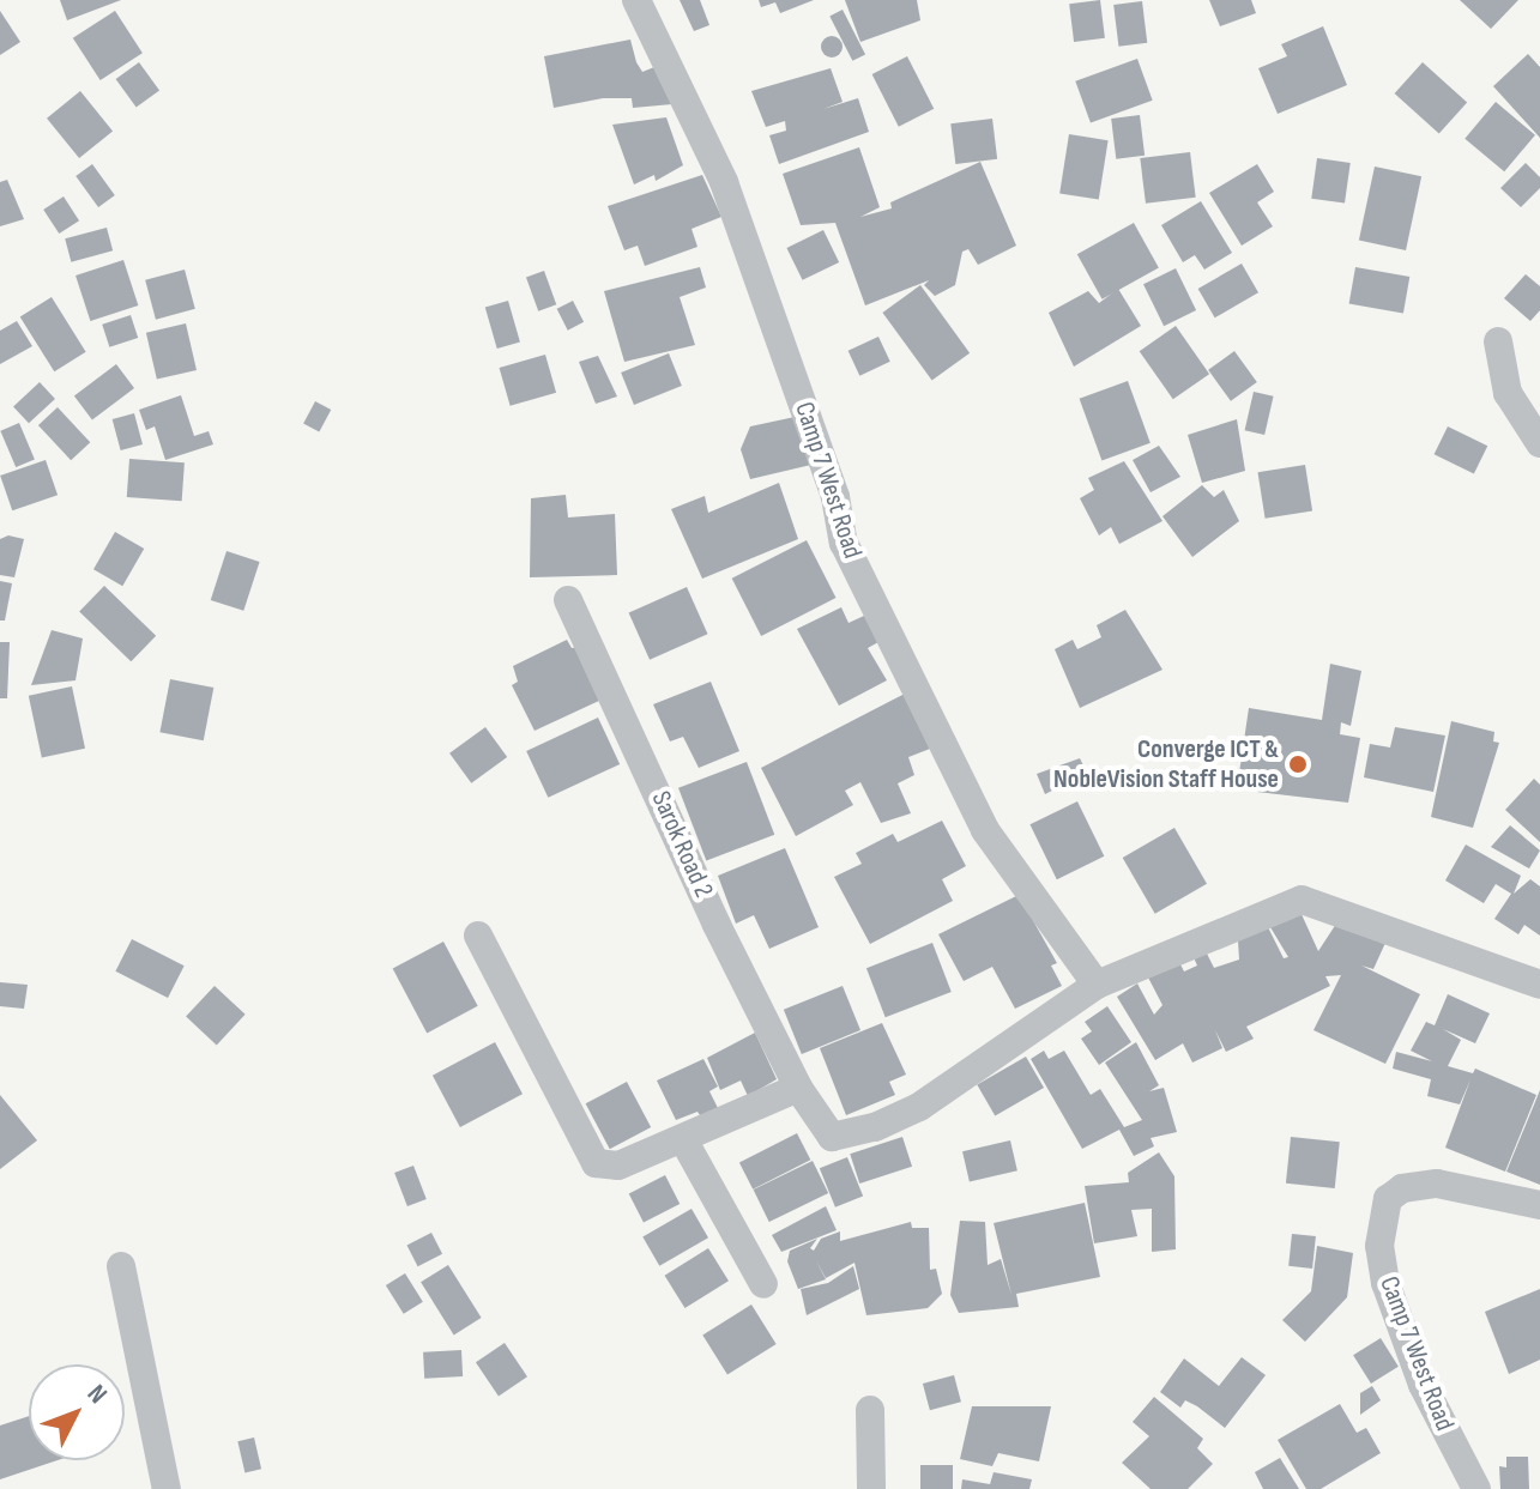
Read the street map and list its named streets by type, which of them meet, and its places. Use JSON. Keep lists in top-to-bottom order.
{
  "streets": {
    "street": ["Camp 7 West Road", "Sarok Road 2"]
  },
  "places": ["Converge ICT & NobleVision Staff House"],
  "north": "top right"
}
